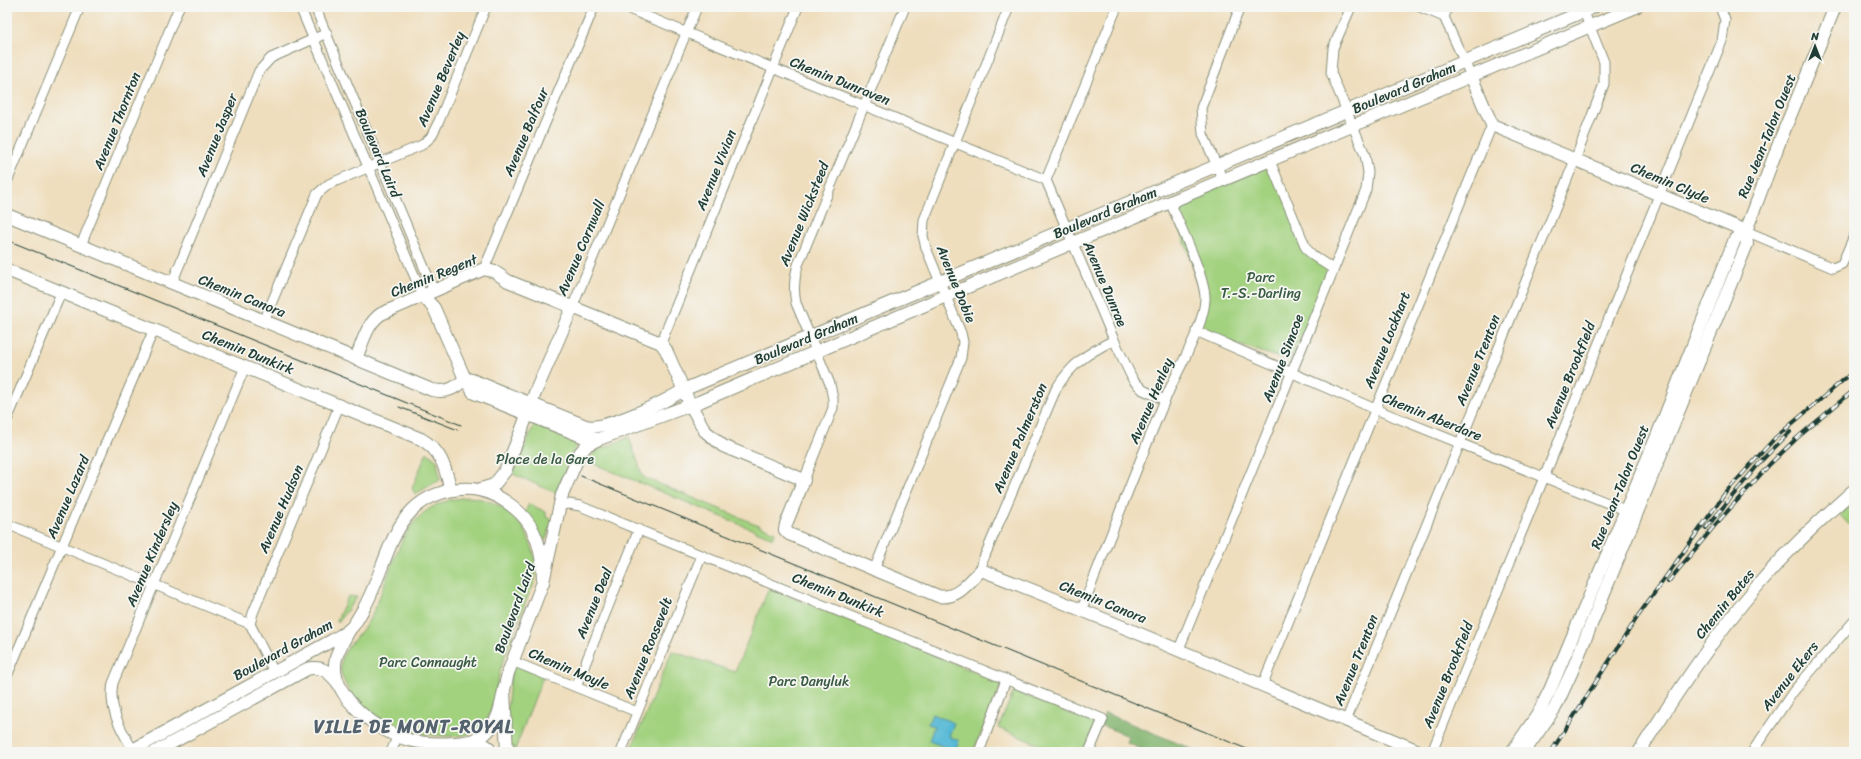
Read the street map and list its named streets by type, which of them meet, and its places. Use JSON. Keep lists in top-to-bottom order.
{
  "streets": {
    "street": [
      "Avenue Beverley",
      "Chemin Dunraven",
      "Boulevard Graham",
      "Avenue Thornton",
      "Avenue Balfour",
      "Avenue Jasper",
      "Rue Jean-Talon Ouest",
      "Boulevard Laird",
      "Avenue Vivian",
      "Chemin Clyde",
      "Avenue Wicksteed",
      "Avenue Cornwall",
      "Chemin Regent",
      "Avenue Dobie",
      "Avenue Dunrae",
      "Chemin Canora",
      "Avenue Lockhart",
      "Chemin Dunkirk",
      "Avenue Simcoe",
      "Avenue Trenton",
      "Avenue Brookfield",
      "Avenue Henley",
      "Chemin Aberdare",
      "Avenue Palmerston",
      "Avenue Lazard",
      "Avenue Hudson",
      "Avenue Kindersley",
      "Avenue Deal",
      "Chemin Bates",
      "Avenue Roosevelt",
      "Chemin Moyle",
      "Avenue Ekers"
    ]
  },
  "crossings": [
    ["Avenue Beverley", "Boulevard Laird"],
    ["Avenue Beverley", "Chemin Canora"],
    ["Chemin Dunraven", "Avenue Vivian"],
    ["Chemin Dunraven", "Avenue Wicksteed"],
    ["Chemin Dunraven", "Avenue Cornwall"],
    ["Chemin Dunraven", "Avenue Dobie"],
    ["Chemin Dunraven", "Avenue Dunrae"],
    ["Boulevard Graham", "Boulevard Laird"],
    ["Boulevard Graham", "Avenue Wicksteed"],
    ["Boulevard Graham", "Avenue Cornwall"],
    ["Boulevard Graham", "Avenue Dobie"],
    ["Boulevard Graham", "Avenue Dunrae"],
    ["Boulevard Graham", "Chemin Dunkirk"],
    ["Boulevard Graham", "Avenue Simcoe"],
    ["Boulevard Graham", "Avenue Trenton"],
    ["Boulevard Graham", "Avenue Henley"],
    ["Boulevard Graham", "Avenue Kindersley"],
    ["Avenue Thornton", "Chemin Canora"],
    ["Avenue Balfour", "Chemin Regent"],
    ["Avenue Jasper", "Boulevard Laird"],
    ["Avenue Jasper", "Chemin Canora"],
    ["Rue Jean-Talon Ouest", "Chemin Clyde"],
    ["Rue Jean-Talon Ouest", "Chemin Aberdare"],
    ["Boulevard Laird", "Chemin Regent"],
    ["Boulevard Laird", "Chemin Canora"],
    ["Boulevard Laird", "Chemin Dunkirk"],
    ["Boulevard Laird", "Chemin Moyle"],
    ["Avenue Vivian", "Chemin Regent"],
    ["Chemin Clyde", "Avenue Lockhart"],
    ["Chemin Clyde", "Avenue Trenton"],
    ["Chemin Clyde", "Avenue Brookfield"],
    ["Avenue Wicksteed", "Avenue Dobie"],
    ["Avenue Cornwall", "Chemin Regent"],
    ["Chemin Regent", "Chemin Canora"],
    ["Avenue Dunrae", "Avenue Henley"],
    ["Avenue Dunrae", "Avenue Palmerston"],
    ["Chemin Canora", "Avenue Lockhart"],
    ["Chemin Canora", "Avenue Simcoe"],
    ["Chemin Canora", "Avenue Trenton"],
    ["Chemin Canora", "Avenue Henley"],
    ["Chemin Canora", "Avenue Palmerston"],
    ["Avenue Lockhart", "Chemin Aberdare"],
    ["Chemin Dunkirk", "Avenue Lazard"],
    ["Chemin Dunkirk", "Avenue Hudson"],
    ["Chemin Dunkirk", "Avenue Kindersley"],
    ["Chemin Dunkirk", "Avenue Deal"],
    ["Chemin Dunkirk", "Avenue Roosevelt"],
    ["Avenue Simcoe", "Chemin Aberdare"],
    ["Avenue Trenton", "Chemin Aberdare"],
    ["Avenue Brookfield", "Chemin Aberdare"],
    ["Avenue Henley", "Chemin Aberdare"],
    ["Avenue Deal", "Chemin Moyle"],
    ["Avenue Roosevelt", "Chemin Moyle"]
  ],
  "districts": ["VILLE DE MONT-ROYAL"],
  "parks": [
    "Parc T.-S.-Darling",
    "Place de la Gare",
    "Parc Connaught",
    "Parc Danyluk"
  ],
  "north": "top"
}
